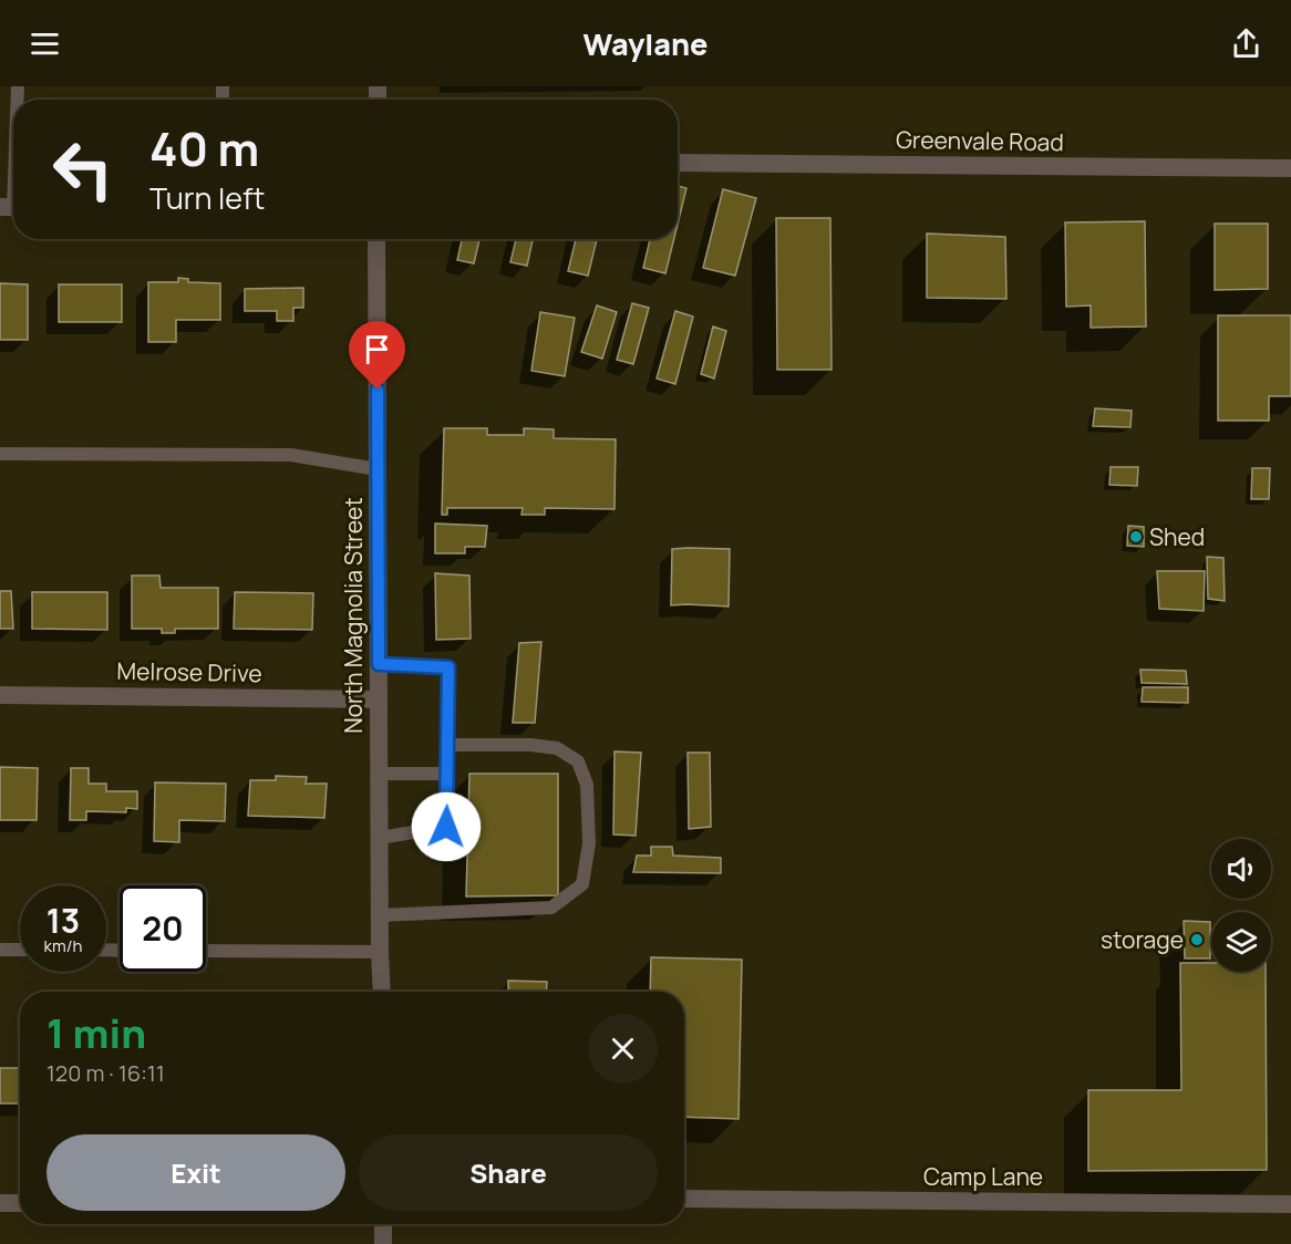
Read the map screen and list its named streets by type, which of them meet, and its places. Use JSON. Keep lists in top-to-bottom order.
{
  "streets": {
    "street": [
      "Greenvale Road",
      "North Magnolia Street",
      "Melrose Drive",
      "Camp Lane"
    ]
  },
  "crossings": [
    ["North Magnolia Street", "Melrose Drive"]
  ],
  "places": ["Shed", "storage"],
  "page": {
    "header": "Waylane",
    "turn": ["40 m", "Turn left"],
    "speed": "13 km/h",
    "limit": "20",
    "heading": ["1 min", "120 m · 16:11"],
    "buttons": ["Exit", "Share"]
  }
}
